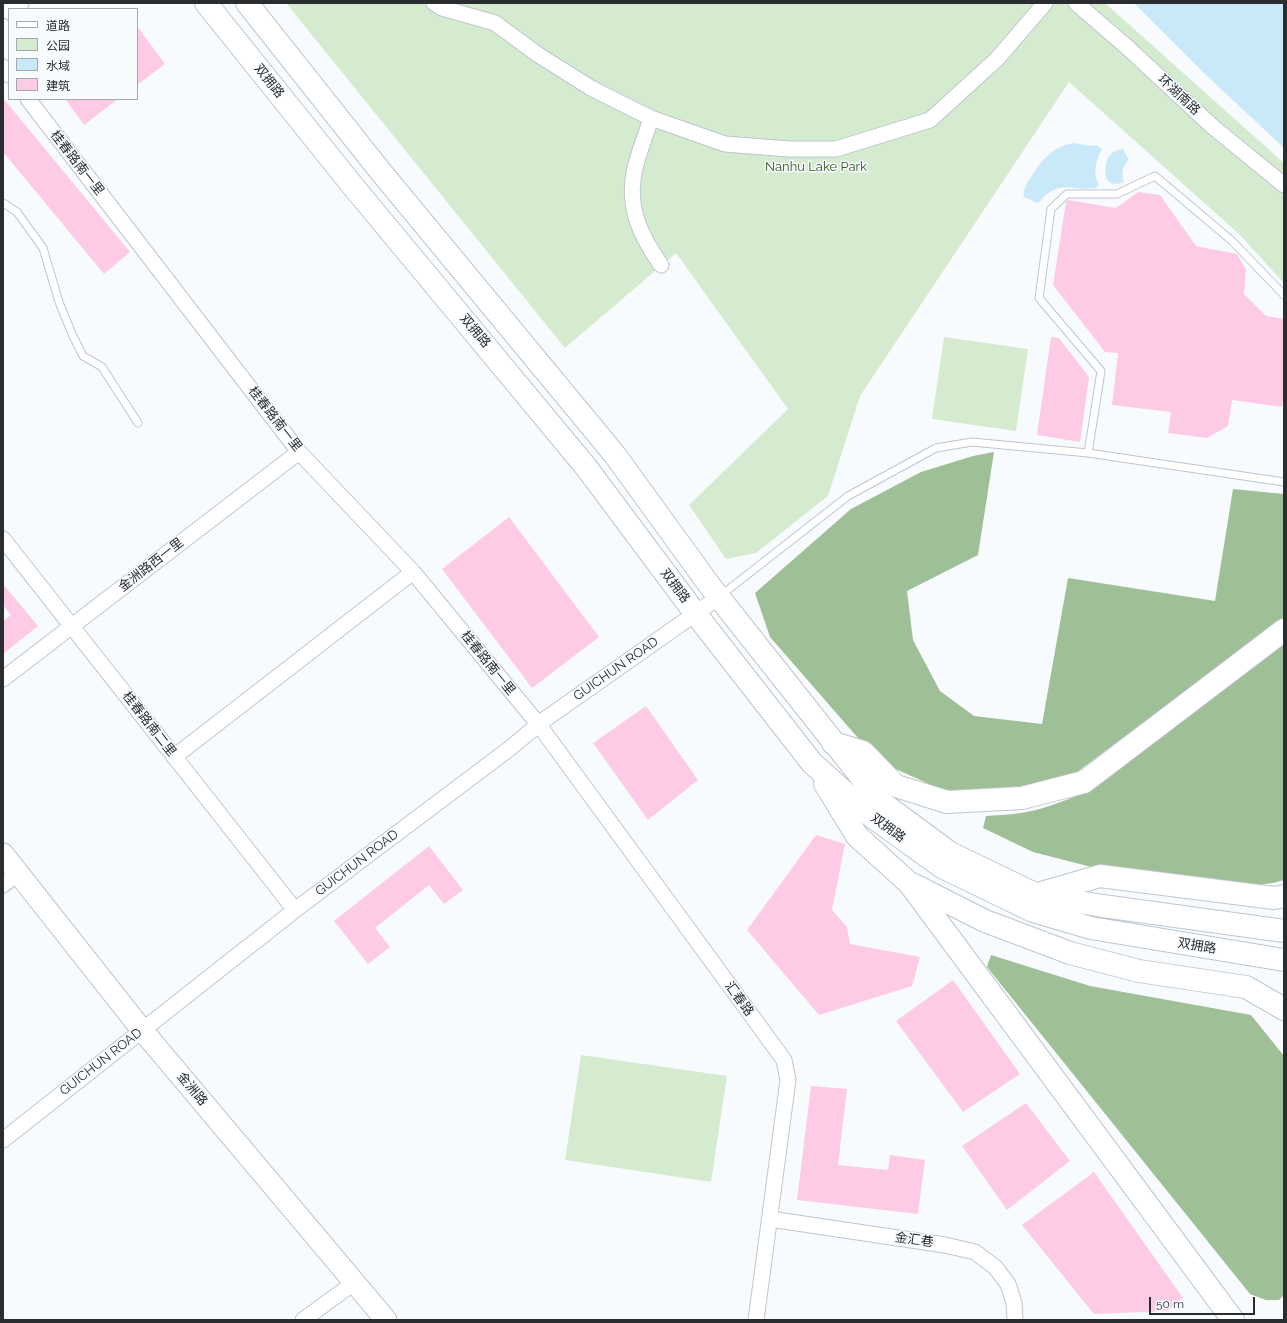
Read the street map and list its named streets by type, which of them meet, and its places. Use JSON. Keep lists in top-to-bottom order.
{
  "streets": {
    "main road": ["双拥路", "金洲路"],
    "street": [
      "环湖南路",
      "桂春路南一里",
      "金洲路西一里",
      "GUICHUN ROAD",
      "桂春路南二里",
      "汇春路",
      "金汇巷"
    ]
  },
  "crossings": [
    ["双拥路", "GUICHUN ROAD"],
    ["桂春路南一里", "金洲路西一里"],
    ["桂春路南一里", "GUICHUN ROAD"],
    ["桂春路南一里", "汇春路"],
    ["金洲路西一里", "桂春路南二里"],
    ["GUICHUN ROAD", "桂春路南二里"],
    ["GUICHUN ROAD", "汇春路"],
    ["GUICHUN ROAD", "金洲路"],
    ["汇春路", "金汇巷"]
  ],
  "parks": ["Nanhu Lake Park"],
  "legend": [
    "道路",
    "公园",
    "水域",
    "建筑"
  ],
  "scale_bar": "50 m"
}
